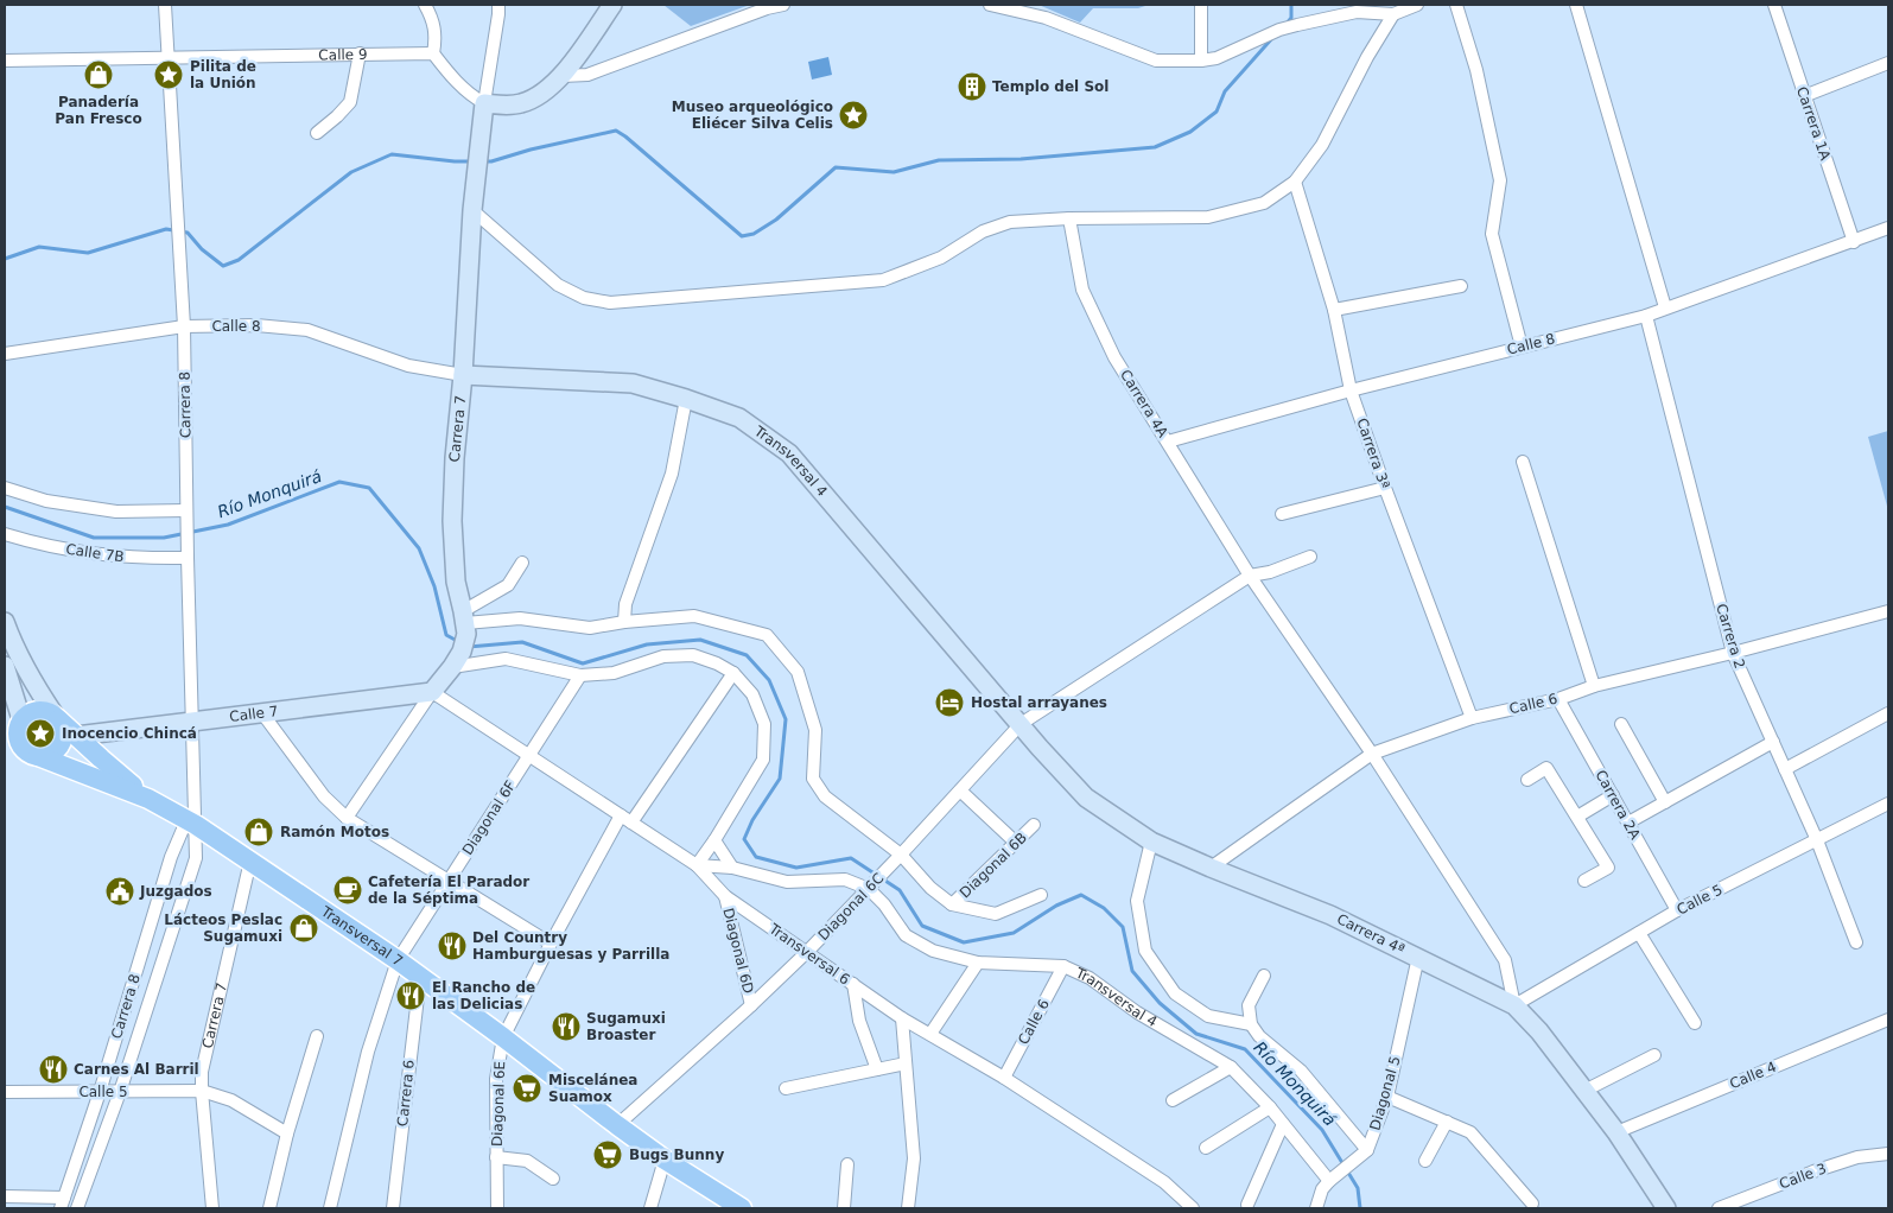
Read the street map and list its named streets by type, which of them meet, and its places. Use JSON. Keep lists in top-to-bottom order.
{
  "streets": {
    "main road": ["Transversal 7"],
    "street": [
      "Calle 9",
      "Carrera 1A",
      "Calle 8",
      "Carrera 4A",
      "Carrera 8",
      "Carrera 7",
      "Carrera 3ª",
      "Transversal 4",
      "Calle 7B",
      "Carrera 2",
      "Calle 6",
      "Calle 7",
      "Carrera 2A",
      "Diagonal 6F",
      "Diagonal 6B",
      "Calle 5",
      "Diagonal 6C",
      "Carrera 4ª",
      "Diagonal 6D",
      "Transversal 6",
      "Calle 4",
      "Carrera 6",
      "Diagonal 5",
      "Diagonal 6E",
      "Calle 3"
    ]
  },
  "crossings": [
    ["Calle 9", "Carrera 8"],
    ["Carrera 1A", "Calle 8"],
    ["Calle 8", "Carrera 4A"],
    ["Calle 8", "Carrera 8"],
    ["Calle 8", "Carrera 7"],
    ["Calle 8", "Carrera 3ª"],
    ["Calle 8", "Transversal 4"],
    ["Calle 8", "Carrera 2"],
    ["Carrera 4A", "Calle 6"],
    ["Carrera 4A", "Calle 5"],
    ["Carrera 4A", "Diagonal 6C"],
    ["Carrera 4A", "Carrera 4ª"],
    ["Carrera 8", "Calle 7B"],
    ["Carrera 8", "Calle 7"],
    ["Carrera 8", "Calle 5"],
    ["Carrera 8", "Transversal 7"],
    ["Carrera 7", "Transversal 4"],
    ["Carrera 7", "Calle 5"],
    ["Carrera 7", "Transversal 7"],
    ["Carrera 3ª", "Calle 6"],
    ["Transversal 4", "Calle 6"],
    ["Transversal 4", "Diagonal 6C"],
    ["Transversal 4", "Carrera 4ª"],
    ["Transversal 4", "Diagonal 5"],
    ["Carrera 2", "Calle 6"],
    ["Carrera 2", "Calle 5"],
    ["Calle 6", "Carrera 2A"],
    ["Calle 6", "Carrera 4ª"],
    ["Calle 6", "Transversal 6"],
    ["Calle 7", "Transversal 7"],
    ["Calle 7", "Transversal 6"],
    ["Carrera 2A", "Calle 5"],
    ["Diagonal 6F", "Transversal 7"],
    ["Diagonal 6F", "Transversal 6"],
    ["Calle 5", "Carrera 4ª"],
    ["Diagonal 6C", "Carrera 4ª"],
    ["Diagonal 6C", "Transversal 7"],
    ["Diagonal 6C", "Diagonal 6D"],
    ["Diagonal 6C", "Transversal 6"],
    ["Carrera 4ª", "Calle 4"],
    ["Carrera 4ª", "Diagonal 5"],
    ["Transversal 7", "Carrera 6"],
    ["Transversal 7", "Diagonal 6E"],
    ["Diagonal 6D", "Transversal 6"],
    ["Transversal 6", "Diagonal 6E"]
  ],
  "water": ["Río Monquirá"],
  "places": {
    "shop": ["Panadería Pan Fresco", "Ramón Motos", "Lácteos Peslac Sugamuxi"],
    "place": ["Pilita de la Unión", "Museo arqueológico Eliécer Silva Celis", "Inocencio Chincá"],
    "building": ["Templo del Sol"],
    "hotel": ["Hostal arrayanes"],
    "cafe": ["Cafetería El Parador de la Séptima"],
    "public building": ["Juzgados"],
    "restaurant": [
      "Del Country Hamburguesas y Parrilla",
      "El Rancho de las Delicias",
      "Sugamuxi Broaster",
      "Carnes Al Barril"
    ],
    "supermarket": ["Miscelánea Suamox", "Bugs Bunny"]
  }
}
